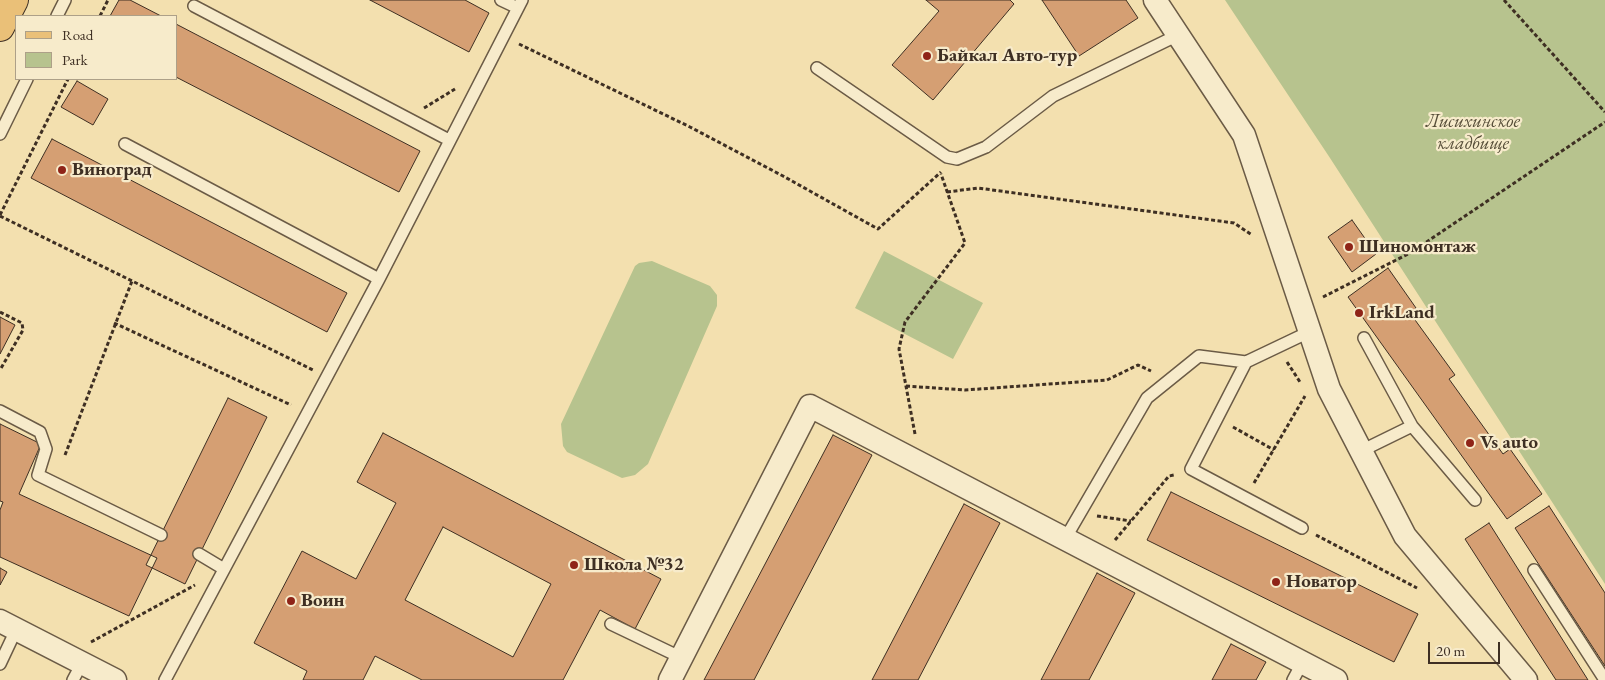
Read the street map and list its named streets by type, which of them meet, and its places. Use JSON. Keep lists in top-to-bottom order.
{
  "parks": ["Лисихинское кладбище"],
  "places": [
    "Байкал Авто-тур",
    "Виноград",
    "Шиномонтаж",
    "IrkLand",
    "Vs auto",
    "Школа №32",
    "Новатор",
    "Воин"
  ],
  "legend": ["Road", "Park"],
  "scale_bar": "20 m"
}
